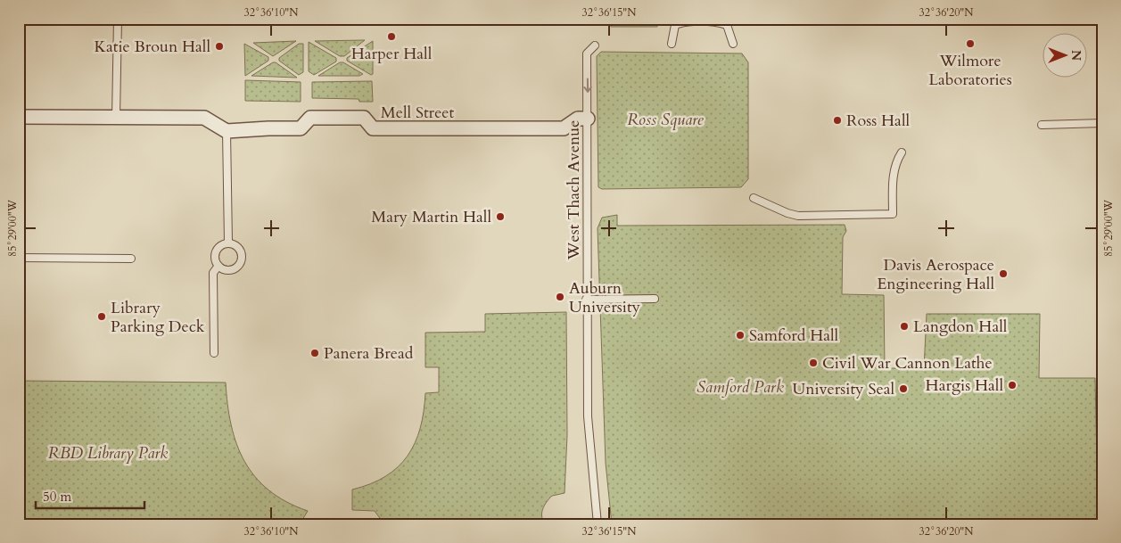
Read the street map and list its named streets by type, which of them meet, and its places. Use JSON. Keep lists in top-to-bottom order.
{
  "streets": {
    "street": ["Mell Street"],
    "lane": ["West Thach Avenue"]
  },
  "crossings": [
    ["Mell Street", "West Thach Avenue"]
  ],
  "parks": ["Ross Square", "Samford Park", "RBD Library Park"],
  "places": [
    "Harper Hall",
    "Wilmore Laboratories",
    "Katie Broun Hall",
    "Ross Hall",
    "Mary Martin Hall",
    "Davis Aerospace Engineering Hall",
    "Auburn University",
    "Library Parking Deck",
    "Langdon Hall",
    "Samford Hall",
    "Panera Bread",
    "Civil War Cannon Lathe",
    "Hargis Hall",
    "University Seal"
  ],
  "scale_bar": "50 m",
  "north": "right",
  "coordinates": [
    "32°36'10\"N",
    "32°36'15\"N",
    "32°36'20\"N",
    "85°29'00\"W"
  ]
}
